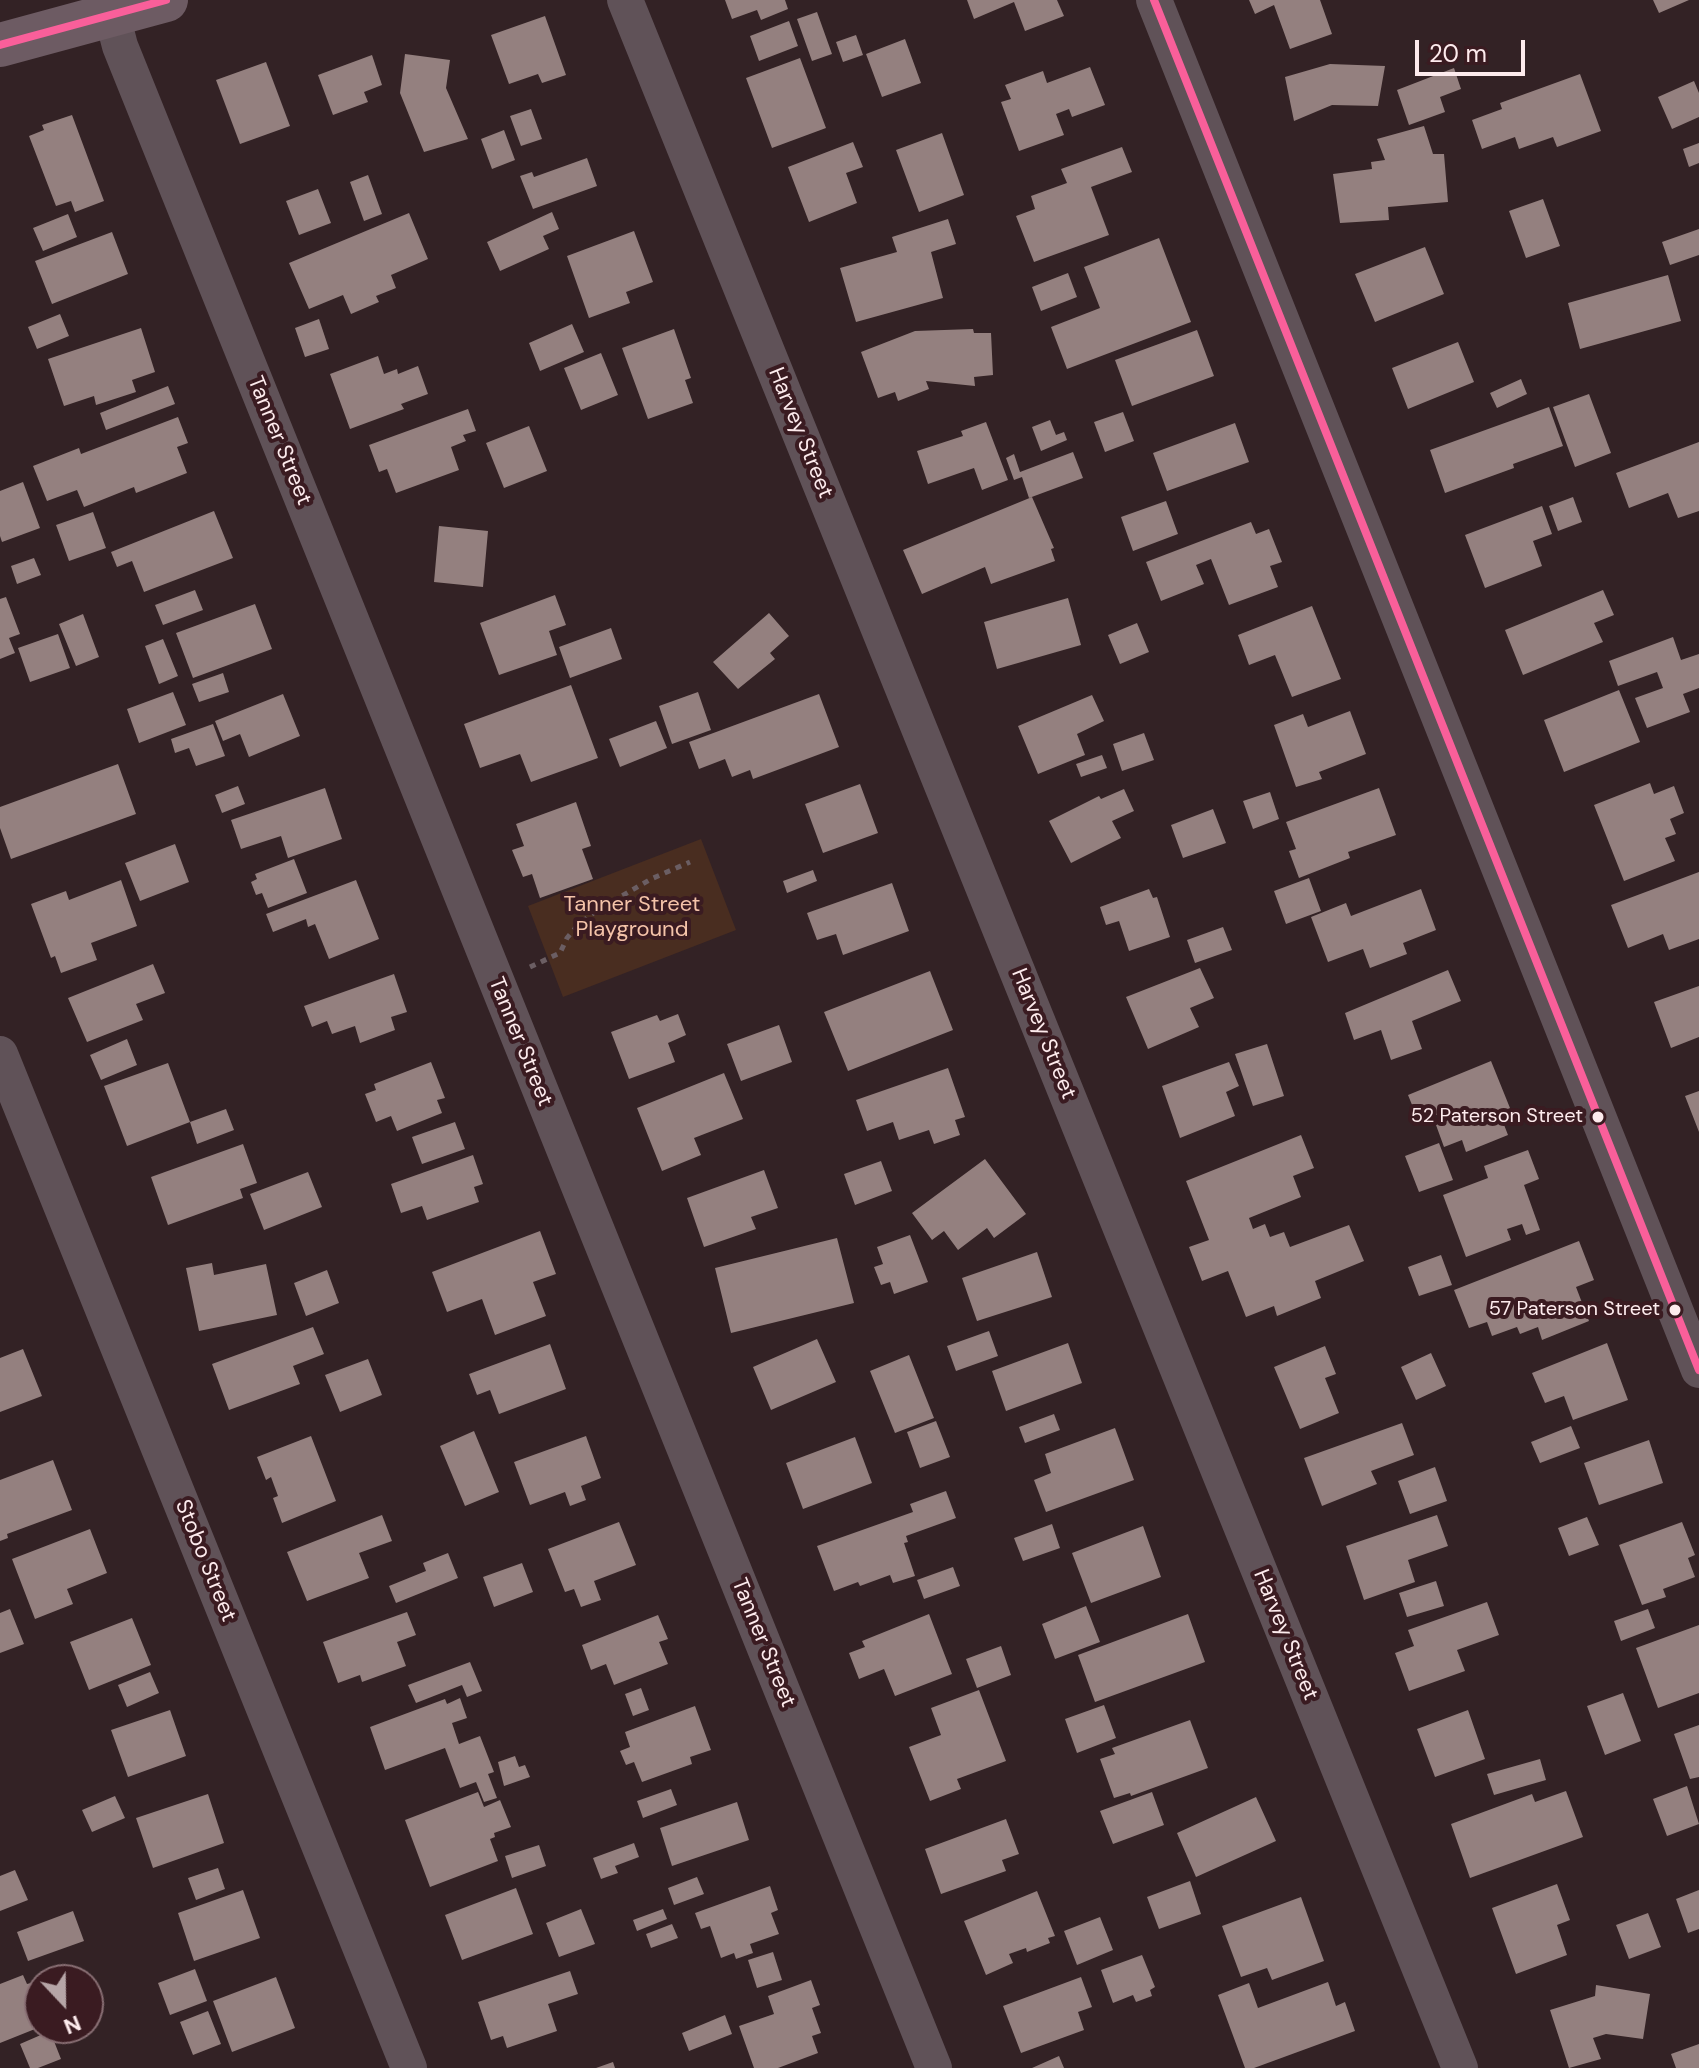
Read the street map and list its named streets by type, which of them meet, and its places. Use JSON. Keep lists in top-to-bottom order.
{
  "streets": {
    "street": ["Harvey Street", "Tanner Street", "Stobo Street"]
  },
  "parks": ["Tanner Street Playground"],
  "places": ["52 Paterson Street", "57 Paterson Street"],
  "scale_bar": "20 m",
  "north": "bottom"
}
